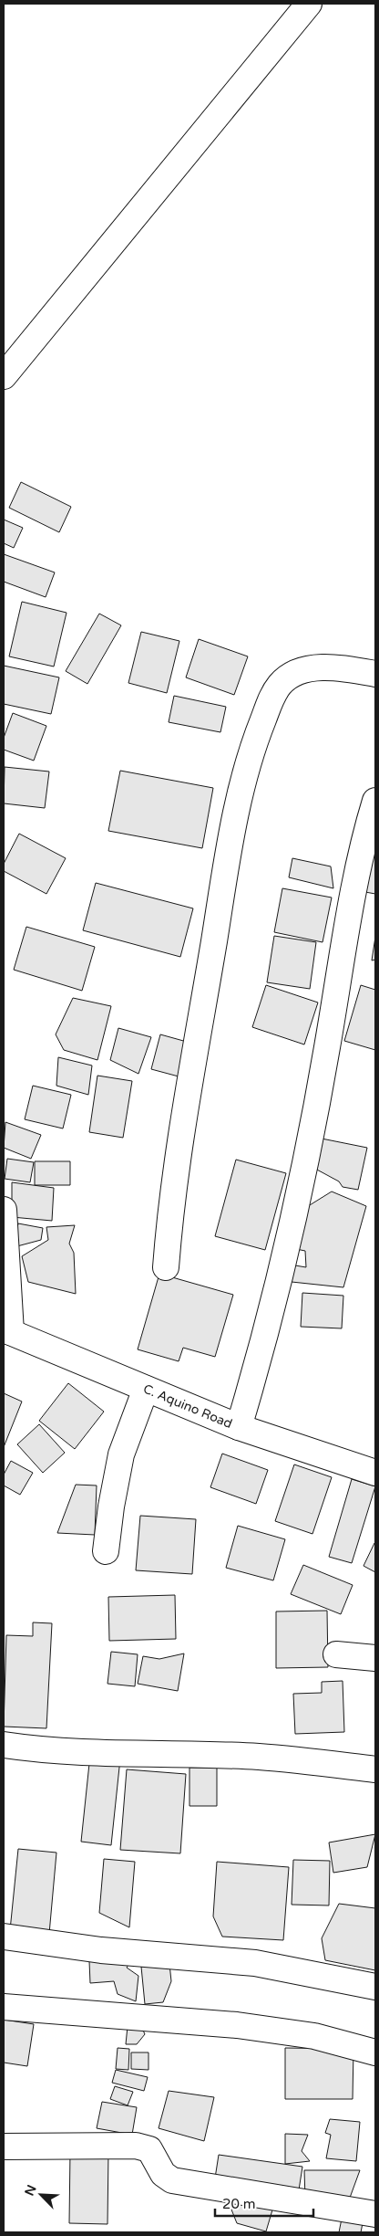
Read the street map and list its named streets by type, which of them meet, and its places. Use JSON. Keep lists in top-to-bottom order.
{
  "streets": {
    "street": ["C. Aquino Road"]
  },
  "scale_bar": "20 m",
  "north": "top left"
}
